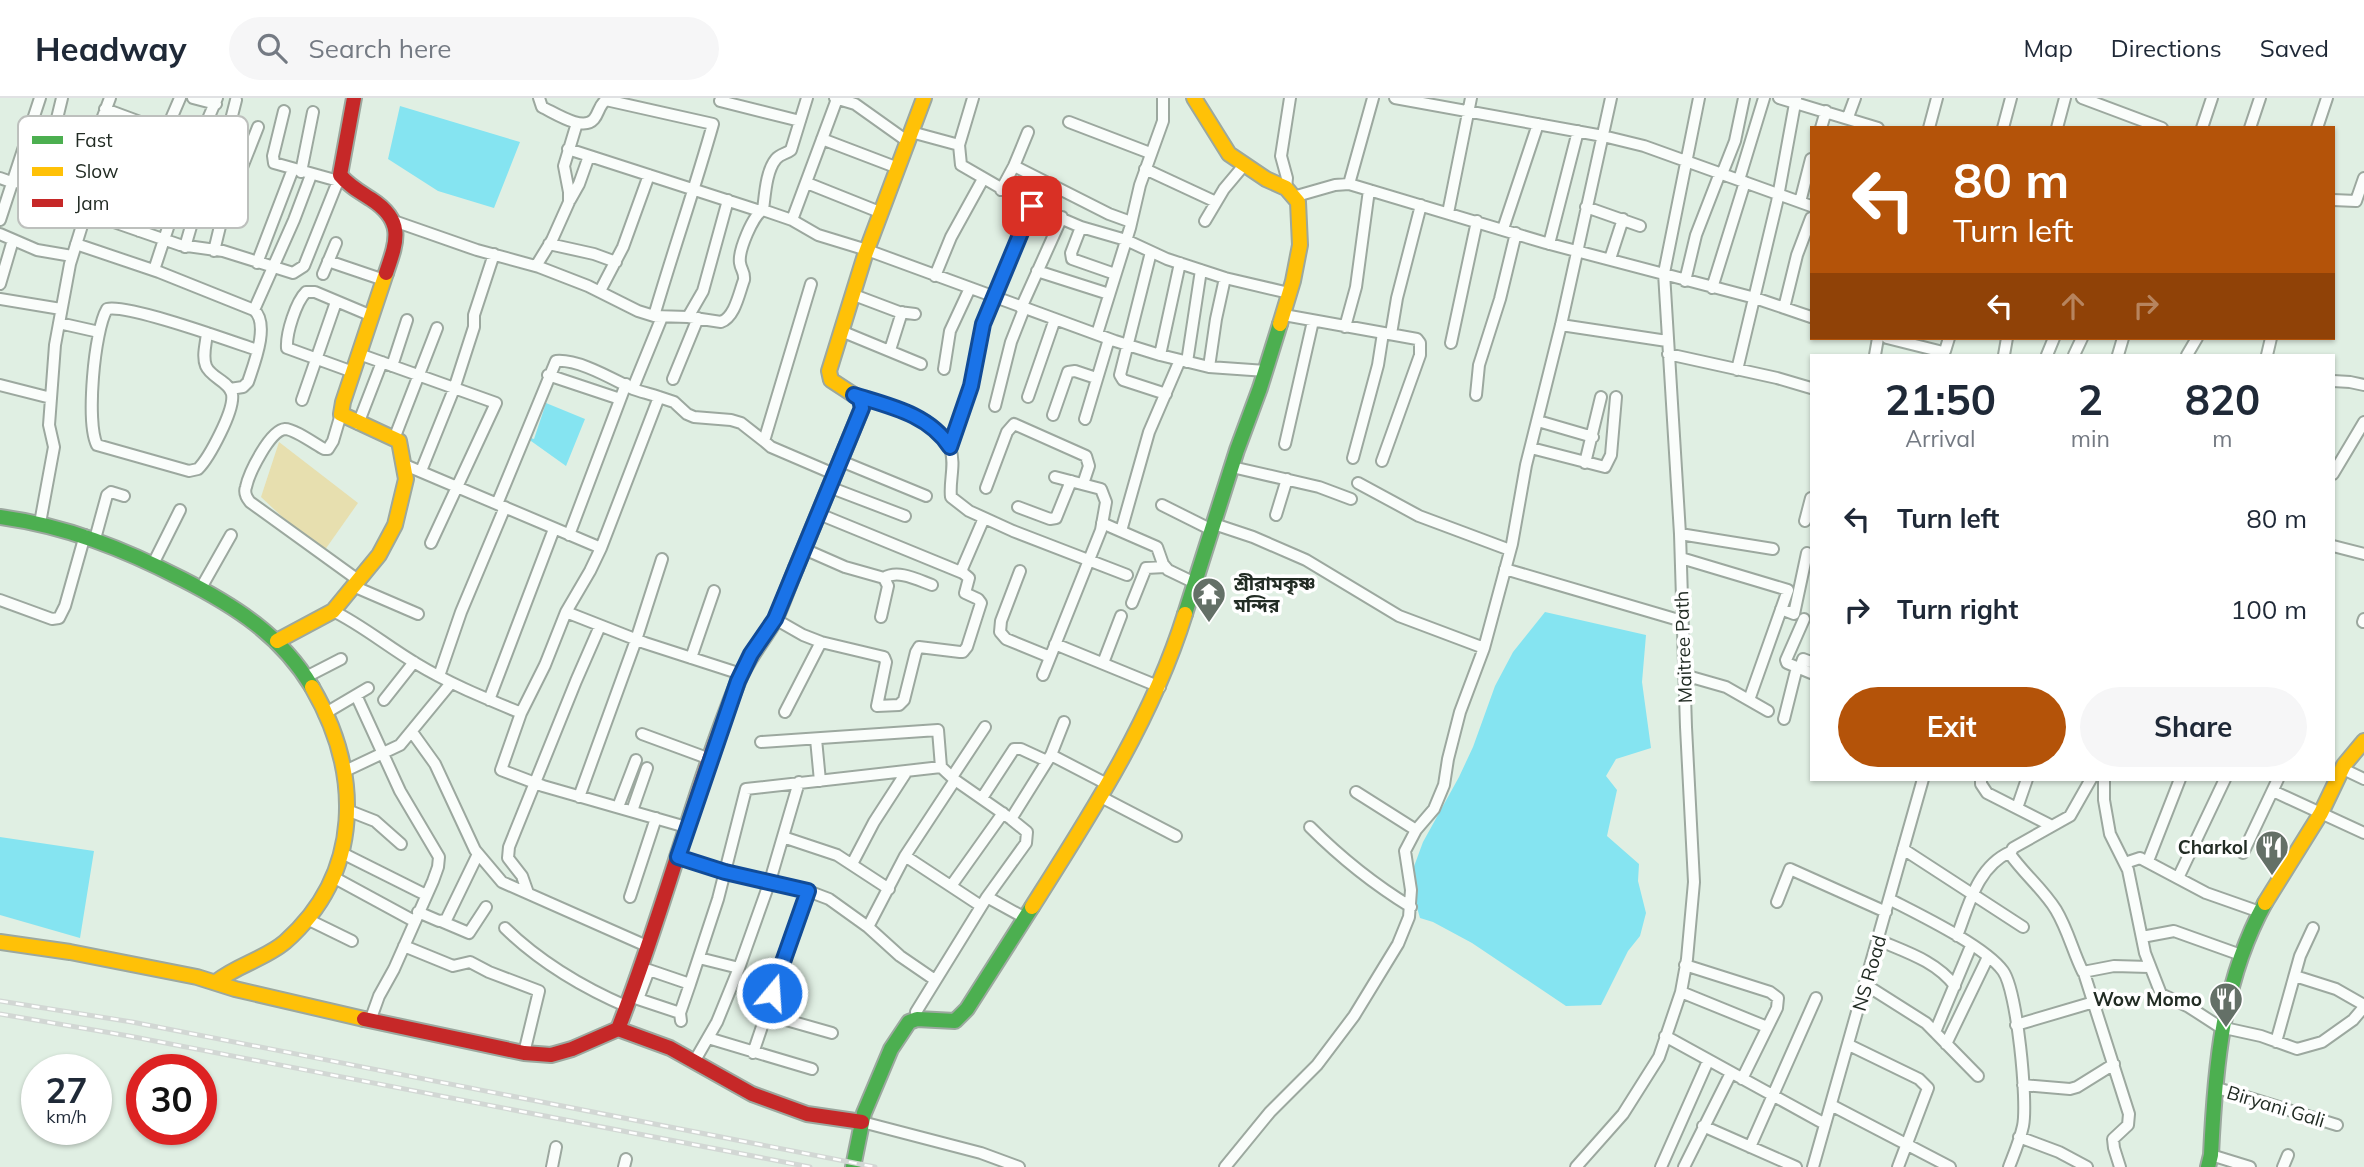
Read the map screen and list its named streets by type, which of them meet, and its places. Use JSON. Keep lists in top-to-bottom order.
{
  "streets": {
    "street": ["Maitree Path", "NS Road", "Biryani Gali"]
  },
  "places": {
    "temple": ["শ্রীরামকৃষ্ণ মন্দির"],
    "restaurant": ["Charkol", "Wow Momo"]
  },
  "legend": ["Fast", "Slow", "Jam"],
  "page": {
    "header": "Headway",
    "search": "Search here",
    "nav": ["Map", "Directions", "Saved"],
    "turn": ["80 m", "Turn left"],
    "eta": [
      "21:50",
      "Arrival",
      "2",
      "min",
      "820",
      "m"
    ],
    "list": [
      {
        "name": "Turn left",
        "value": "80 m"
      },
      {
        "name": "Turn right",
        "value": "100 m"
      }
    ],
    "buttons": ["Exit", "Share"],
    "speed": "27 km/h",
    "limit": "30"
  }
}
